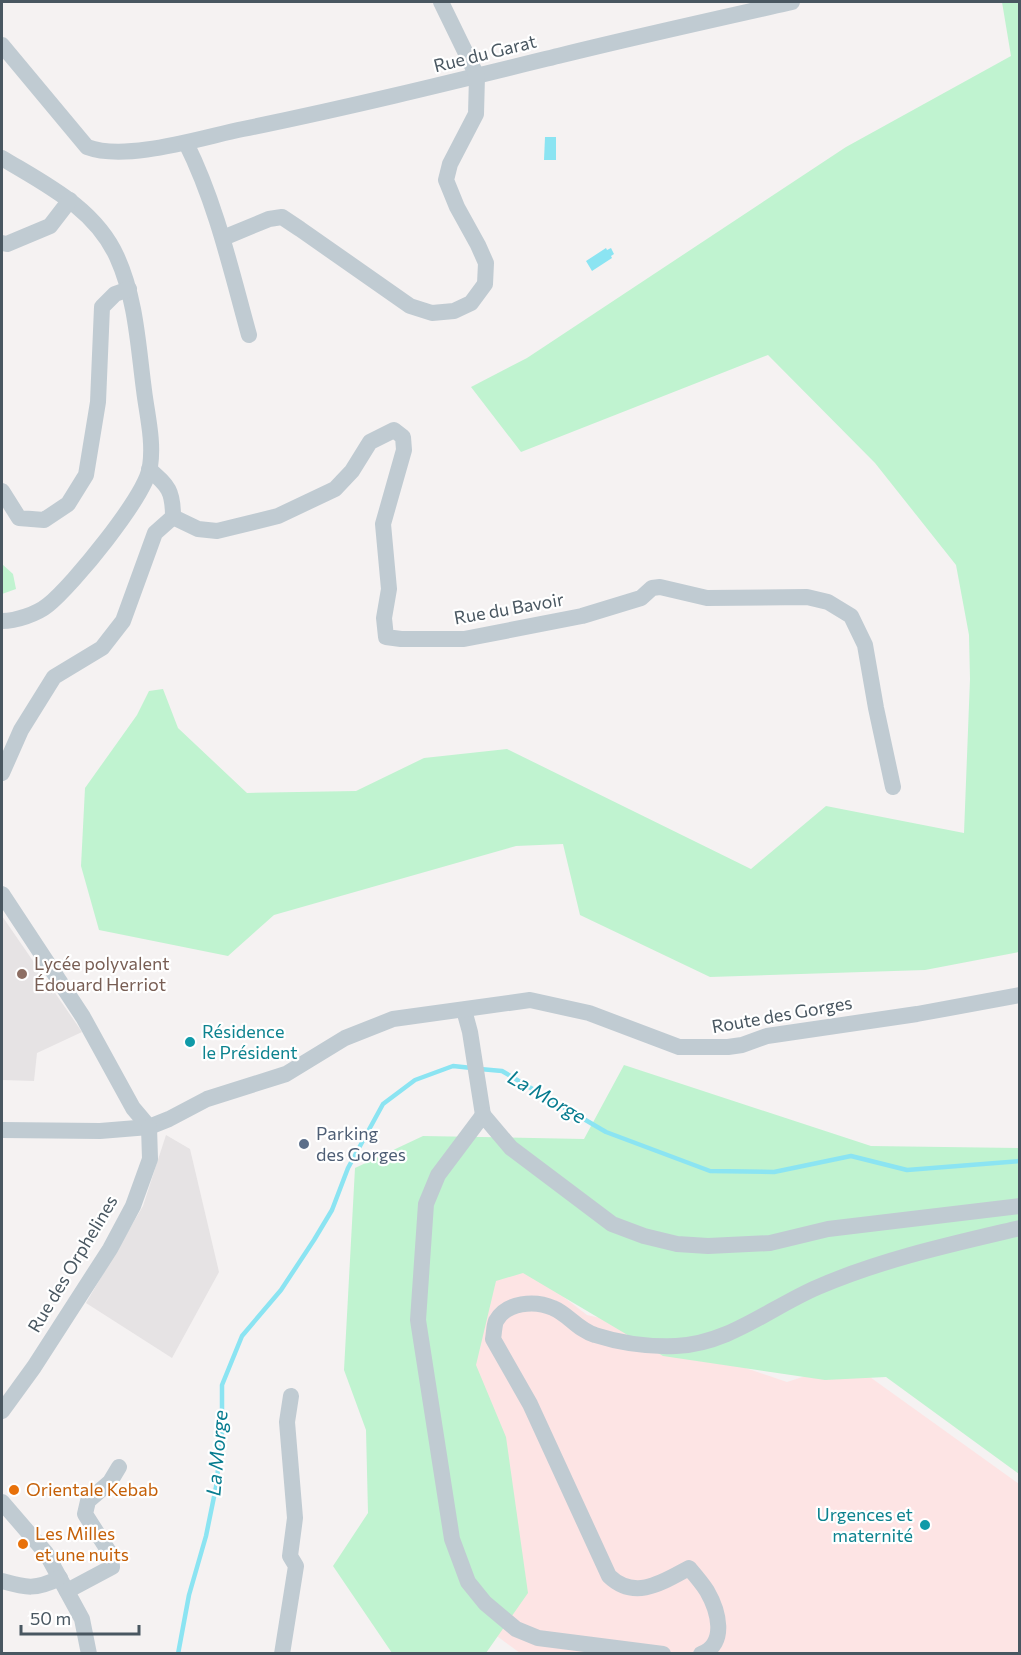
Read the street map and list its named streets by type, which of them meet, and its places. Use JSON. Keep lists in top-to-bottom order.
{
  "streets": {
    "street": [
      "Rue du Garat",
      "Rue du Bavoir",
      "Route des Gorges",
      "Rue des Orphelines"
    ]
  },
  "crossings": [
    ["Route des Gorges", "Rue des Orphelines"]
  ],
  "water": ["La Morge"],
  "places": [
    "Lycée polyvalent Édouard Herriot",
    "Résidence le Président",
    "Parking des Gorges",
    "Orientale Kebab",
    "Urgences et maternité",
    "Les Milles et une nuits"
  ],
  "scale_bar": "50 m"
}
